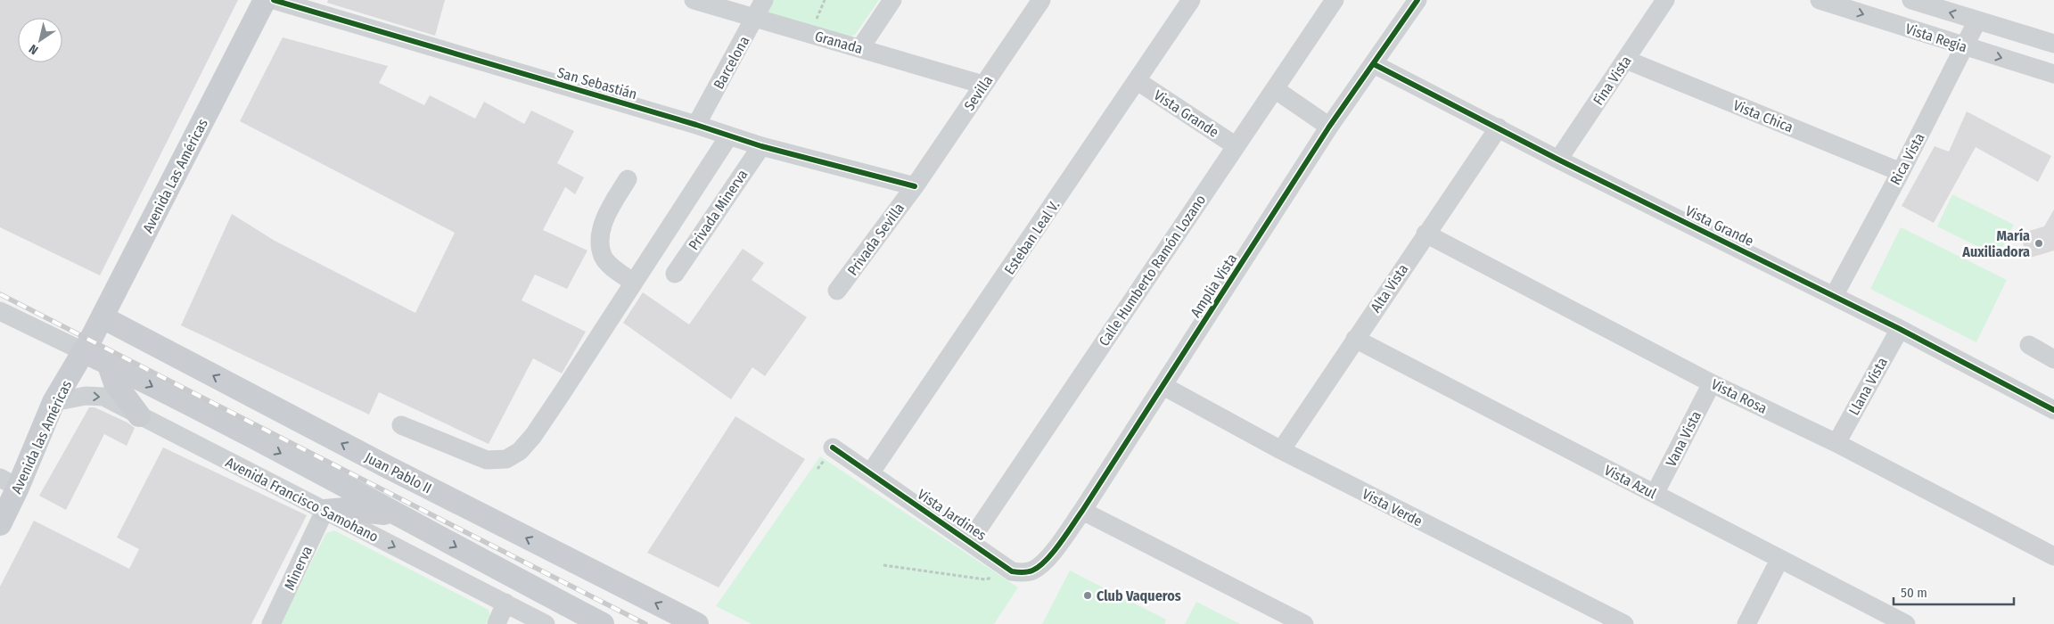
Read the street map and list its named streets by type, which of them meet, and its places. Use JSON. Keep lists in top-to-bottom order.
{
  "streets": {
    "main road": ["Avenida Las Américas", "Avenida las Américas", "Juan Pablo II"],
    "street": [
      "Vista Regia",
      "Granada",
      "Barcelona",
      "Fina Vista",
      "San Sebastián",
      "Sevilla",
      "Vista Grande",
      "Vista Chica",
      "Rica Vista",
      "Privada Minerva",
      "Esteban Leal V.",
      "Privada Sevilla",
      "Calle Humberto Ramón Lozano",
      "Amplia Vista",
      "Alta Vista",
      "Llana Vista",
      "Vista Rosa",
      "Vana Vista",
      "Vista Azul",
      "Avenida Francisco Samohano",
      "Vista Verde",
      "Vista Jardines",
      "Minerva"
    ]
  },
  "crossings": [
    ["Vista Regia", "Rica Vista"],
    ["Granada", "Barcelona"],
    ["Granada", "Sevilla"],
    ["Barcelona", "San Sebastián"],
    ["Fina Vista", "Vista Grande"],
    ["Fina Vista", "Vista Chica"],
    ["San Sebastián", "Sevilla"],
    ["San Sebastián", "Privada Minerva"],
    ["San Sebastián", "Privada Sevilla"],
    ["Sevilla", "Privada Sevilla"],
    ["Vista Grande", "Rica Vista"],
    ["Vista Grande", "Esteban Leal V."],
    ["Vista Grande", "Calle Humberto Ramón Lozano"],
    ["Vista Grande", "Amplia Vista"],
    ["Vista Grande", "Alta Vista"],
    ["Vista Grande", "Llana Vista"],
    ["Vista Chica", "Rica Vista"],
    ["Avenida Las Américas", "Avenida las Américas"],
    ["Avenida Las Américas", "Juan Pablo II"],
    ["Esteban Leal V.", "Vista Jardines"],
    ["Calle Humberto Ramón Lozano", "Vista Jardines"],
    ["Amplia Vista", "Vista Verde"],
    ["Amplia Vista", "Vista Jardines"],
    ["Alta Vista", "Vista Rosa"],
    ["Alta Vista", "Vista Azul"],
    ["Alta Vista", "Vista Verde"],
    ["Llana Vista", "Vista Rosa"],
    ["Vista Rosa", "Vana Vista"],
    ["Avenida las Américas", "Avenida Francisco Samohano"],
    ["Vana Vista", "Vista Azul"],
    ["Avenida Francisco Samohano", "Minerva"]
  ],
  "one_way": ["Avenida Francisco Samohano"],
  "places": ["María Auxiliadora", "Club Vaqueros"],
  "scale_bar": "50 m",
  "north": "bottom left"
}
